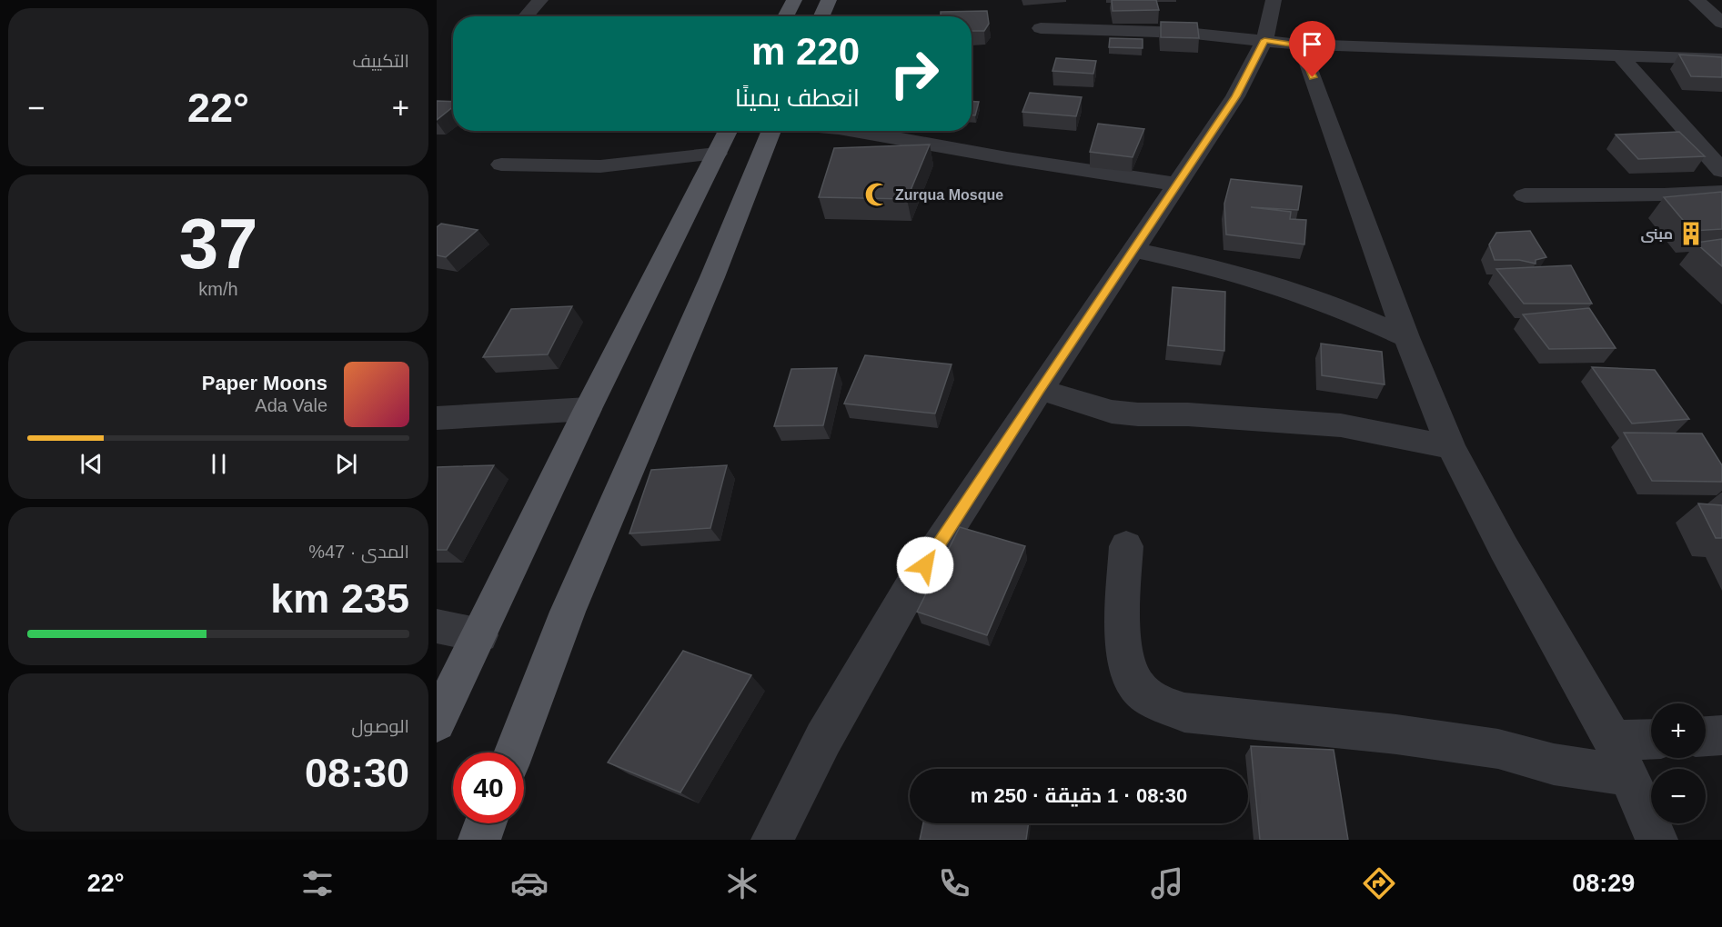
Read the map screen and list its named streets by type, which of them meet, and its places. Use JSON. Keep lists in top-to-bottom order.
{
  "places": {
    "mosque": ["Zurqua Mosque"],
    "building": ["مبنى"]
  },
  "page": {
    "tile": [
      "التكييف",
      ["37", "km/h"],
      ["المدى · 47%", "235 km"],
      ["الوصول", "08:30"]
    ],
    "turn": ["220 m", "انعطف يمينًا"],
    "heat": ["−", "22°", "+"],
    "song": ["Paper Moons", "Ada Vale"],
    "map_buttons": ["+", "−"],
    "limit": "40",
    "trip": "08:30 · 1 دقيقة · 250 m",
    "tabs": ["08:29", "22°"]
  }
}
